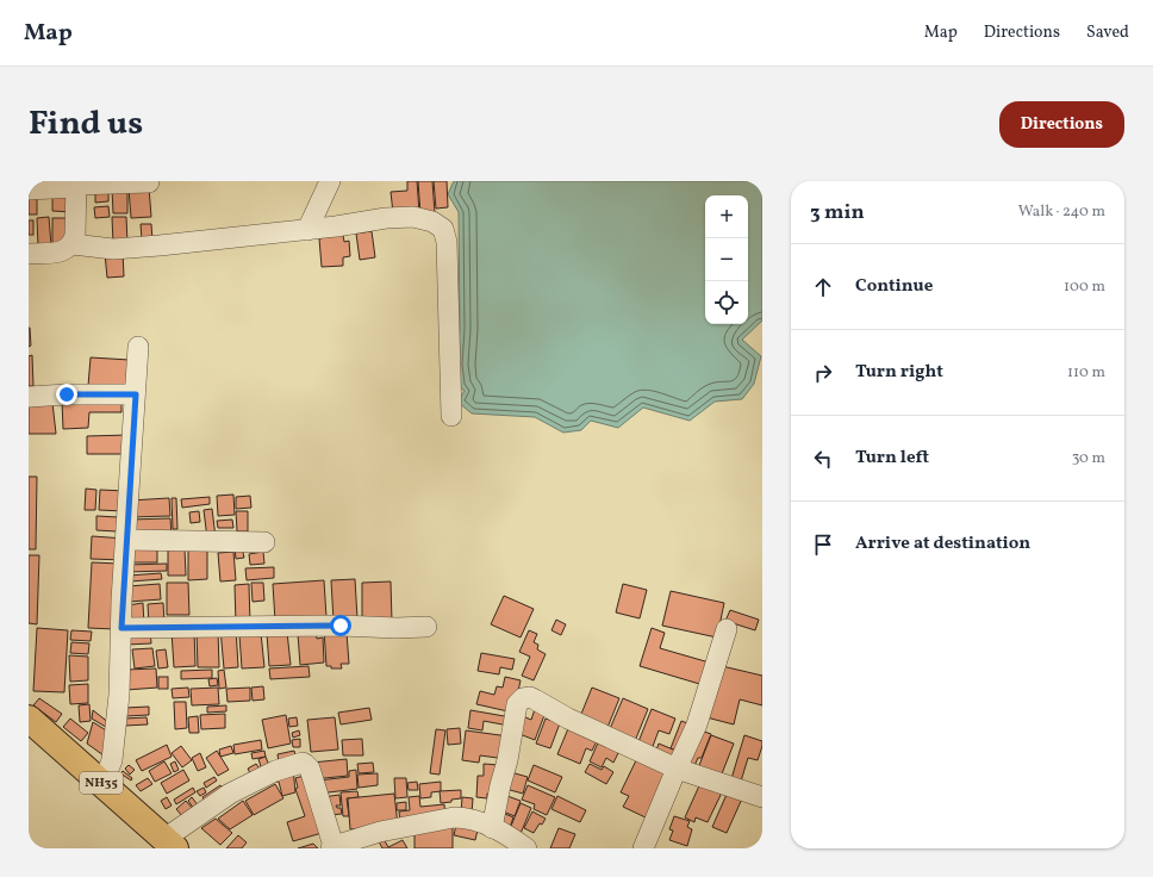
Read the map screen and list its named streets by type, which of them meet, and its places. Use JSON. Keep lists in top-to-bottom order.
{
  "streets": {
    "highway": ["NH35"]
  },
  "page": {
    "header": "Map",
    "nav": ["Map", "Directions", "Saved"],
    "title": "Find us",
    "buttons": "Directions",
    "heading": ["3 min", "Walk · 240 m"],
    "map_buttons": ["+", "−"],
    "list": [
      ["Continue", "100 m"],
      ["Turn right", "110 m"],
      ["Turn left", "30 m"],
      "Arrive at destination"
    ]
  }
}
